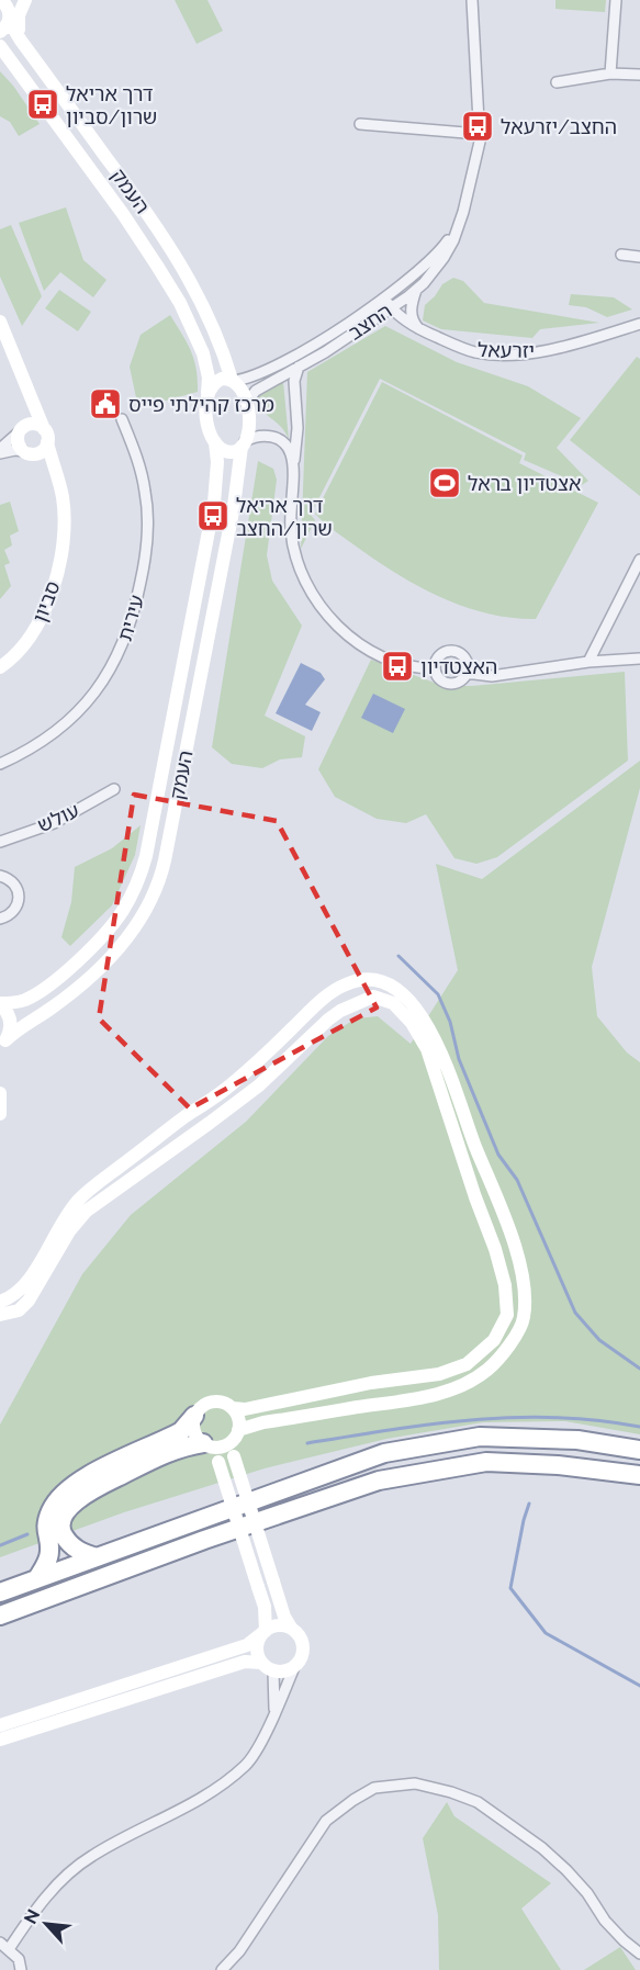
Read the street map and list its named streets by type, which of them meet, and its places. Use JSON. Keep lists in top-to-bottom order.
{
  "streets": {
    "street": [
      "העמק",
      "החצב",
      "יזרעאל",
      "סביון",
      "עירית",
      "עולש"
    ]
  },
  "crossings": [
    ["העמק", "החצב"],
    ["החצב", "יזרעאל"]
  ],
  "places": {
    "bus stop": [
      "דרך אריאל שרון/סביון",
      "החצב/יזרעאל",
      "דרך אריאל שרון/החצב",
      "האצטדיון"
    ],
    "public building": ["מרכז קהילתי פייס"],
    "sports": ["אצטדיון בראל"]
  },
  "north": "top left"
}
